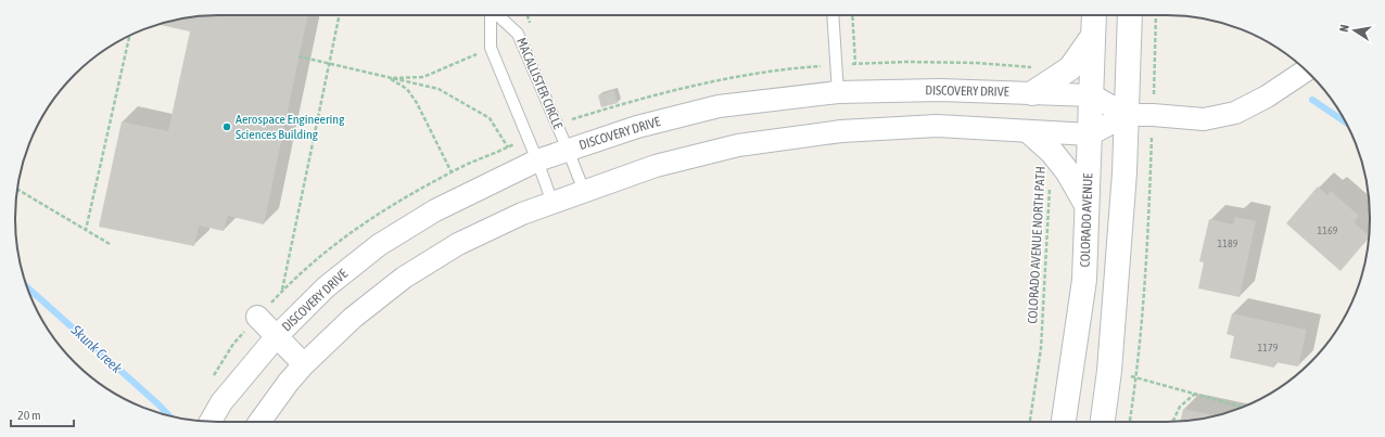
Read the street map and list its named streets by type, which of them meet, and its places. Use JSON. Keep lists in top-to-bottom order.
{
  "streets": {
    "main road": ["COLORADO AVENUE"],
    "street": ["DISCOVERY DRIVE"],
    "lane": ["MACALLISTER CIRCLE"],
    "path": ["COLORADO AVENUE NORTH PATH"]
  },
  "crossings": [
    ["MACALLISTER CIRCLE", "DISCOVERY DRIVE"],
    ["DISCOVERY DRIVE", "COLORADO AVENUE"]
  ],
  "water": ["Skunk Creek"],
  "places": ["Aerospace Engineering Sciences Building"],
  "house_numbers": ["1169", "1189", "1179"],
  "scale_bar": "20 m",
  "north": "left"
}
